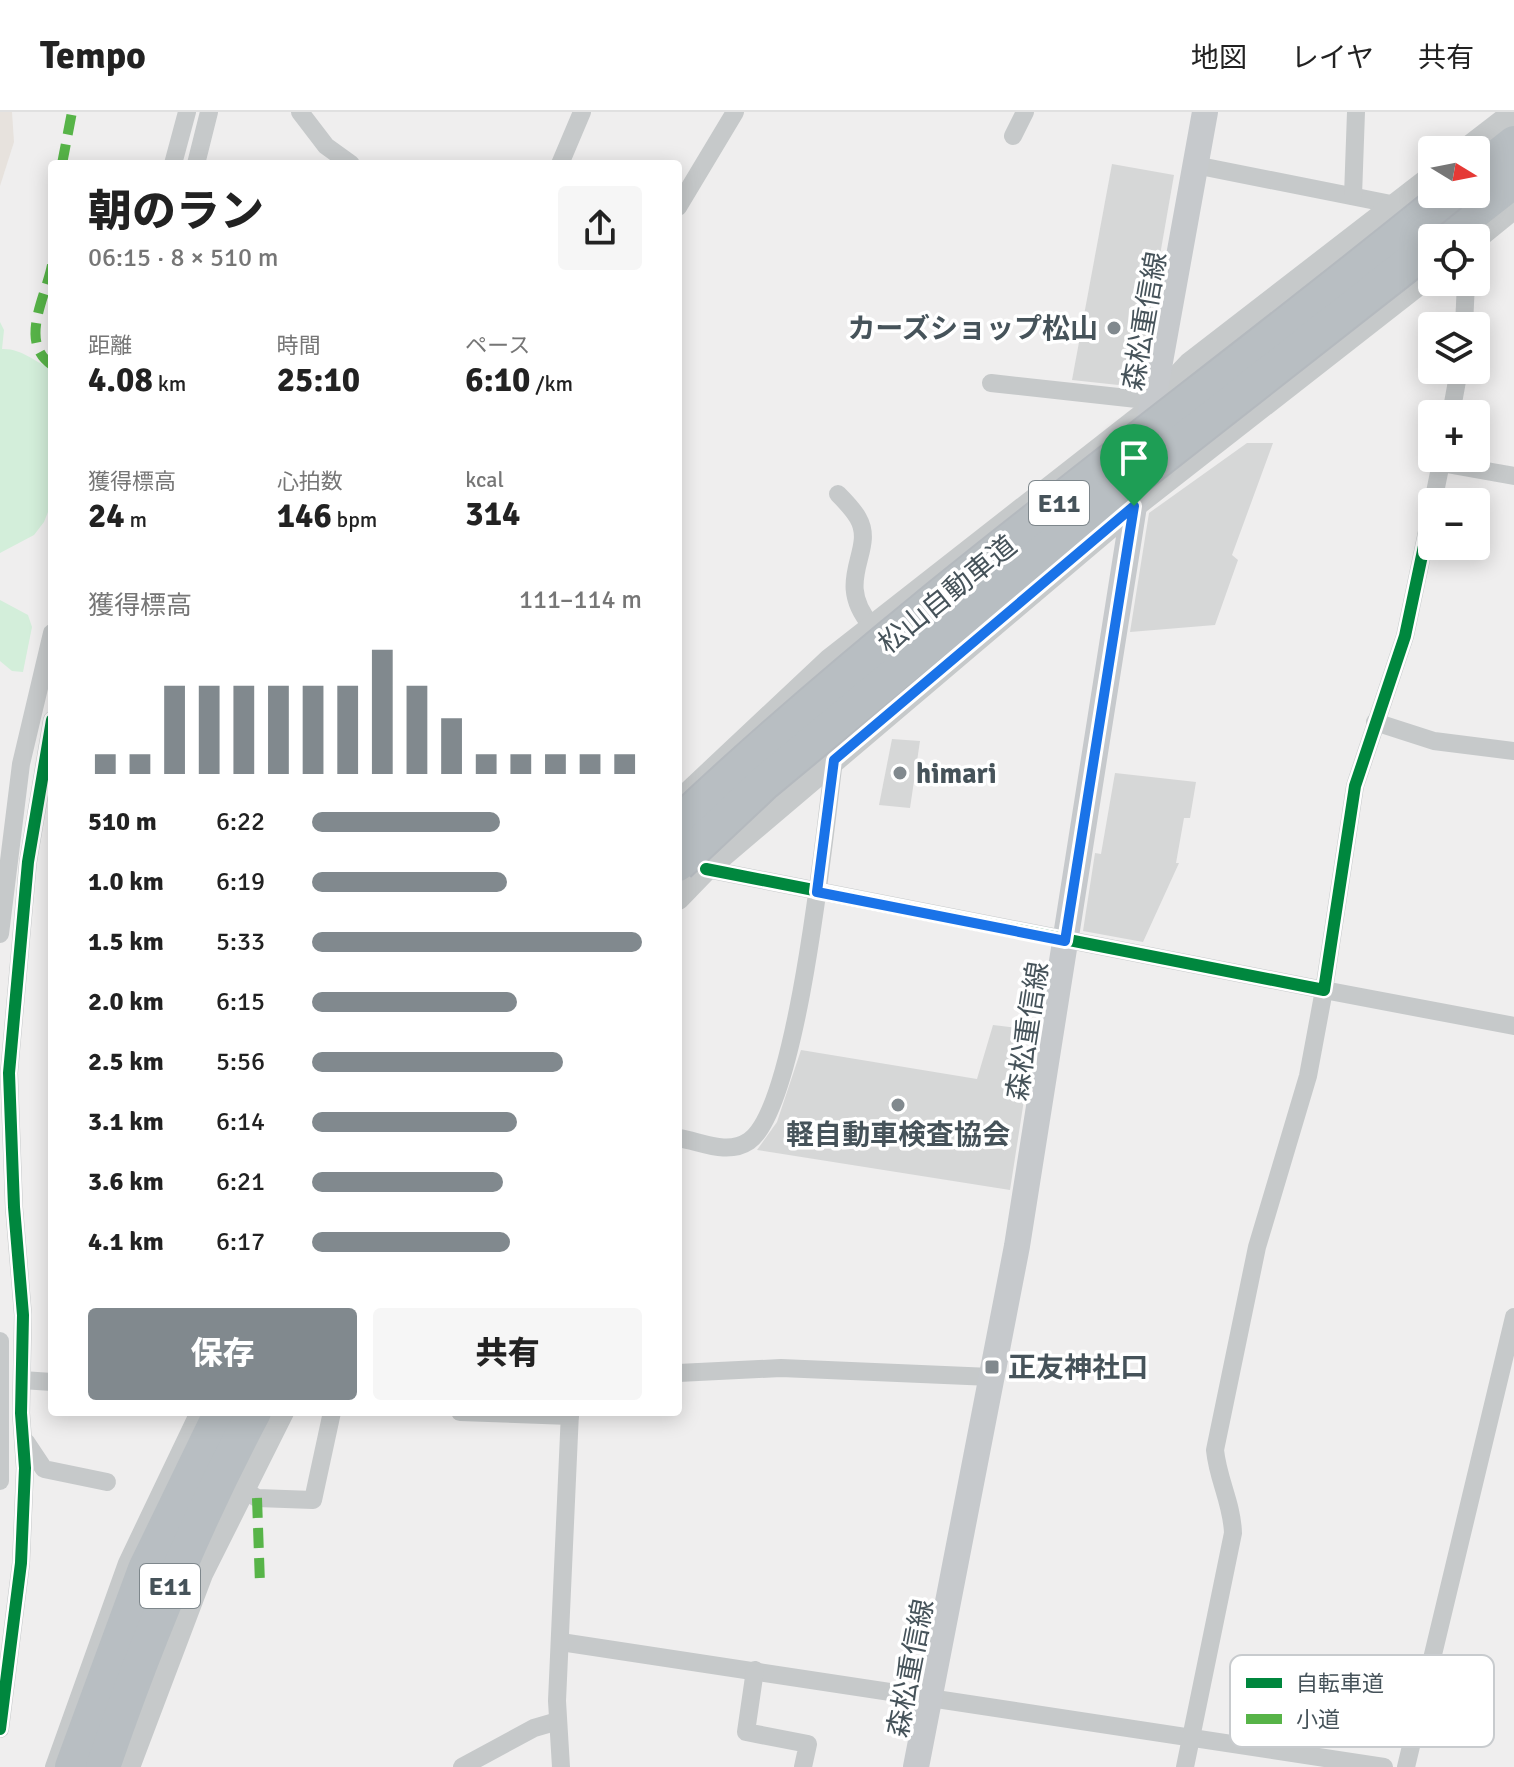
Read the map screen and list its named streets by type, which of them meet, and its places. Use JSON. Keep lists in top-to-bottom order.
{
  "streets": {
    "highway": ["E11", "松山自動車道"],
    "main road": ["森松重信線"]
  },
  "places": {
    "other": ["カーズショップ松山", "himari", "軽自動車検査協会"],
    "transit": ["正友神社口"]
  },
  "legend": ["自転車道", "小道"],
  "north": "right",
  "page": {
    "header": "Tempo",
    "nav": ["地図", "レイヤ", "共有"],
    "map_buttons": ["+", "−"],
    "heading": ["朝のラン", "06:15 · 8 × 510 m"],
    "stats": [
      ["距離", "4.08 km"],
      ["時間", "25:10"],
      ["ペース", "6:10 /km"],
      ["獲得標高", "24 m"],
      ["心拍数", "146 bpm"],
      ["kcal", "314"]
    ],
    "chart": ["獲得標高", "111–114 m"],
    "list": [
      {
        "name": "510 m",
        "note": "6:22"
      },
      {
        "name": "1.0 km",
        "note": "6:19"
      },
      {
        "name": "1.5 km",
        "note": "5:33"
      },
      {
        "name": "2.0 km",
        "note": "6:15"
      },
      {
        "name": "2.5 km",
        "note": "5:56"
      },
      {
        "name": "3.1 km",
        "note": "6:14"
      },
      {
        "name": "3.6 km",
        "note": "6:21"
      },
      {
        "name": "4.1 km",
        "note": "6:17"
      }
    ],
    "buttons": ["保存", "共有"]
  }
}
